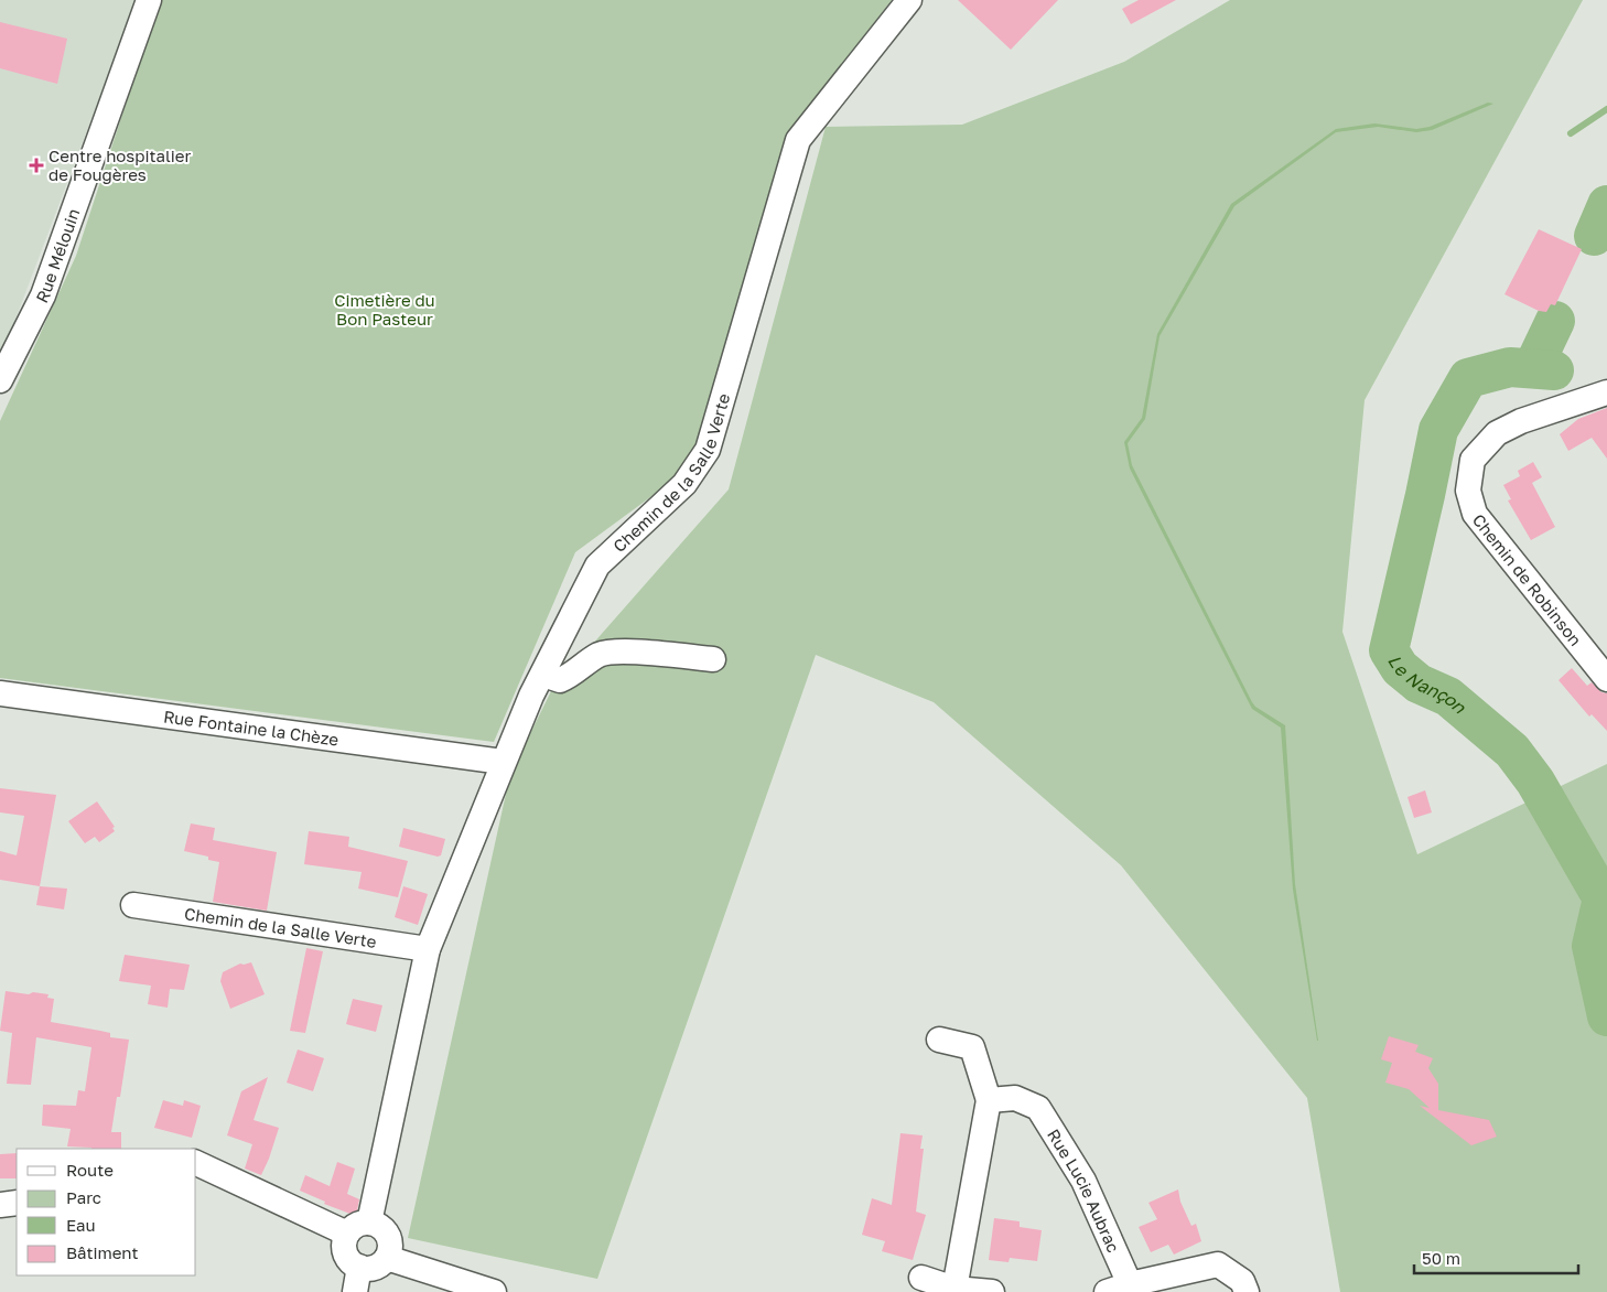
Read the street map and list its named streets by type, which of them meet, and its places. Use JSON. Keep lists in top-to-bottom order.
{
  "streets": {
    "street": [
      "Rue Mélouin",
      "Chemin de la Salle Verte",
      "Chemin de Robinson",
      "Rue Fontaine la Chèze",
      "Rue Lucie Aubrac"
    ]
  },
  "crossings": [
    ["Chemin de la Salle Verte", "Rue Fontaine la Chèze"]
  ],
  "water": ["Le Nançon"],
  "parks": ["Cimetière du Bon Pasteur"],
  "places": {
    "health": ["Centre hospitalier de Fougères"]
  },
  "legend": [
    "Route",
    "Parc",
    "Eau",
    "Bâtiment"
  ],
  "scale_bar": "50 m"
}
